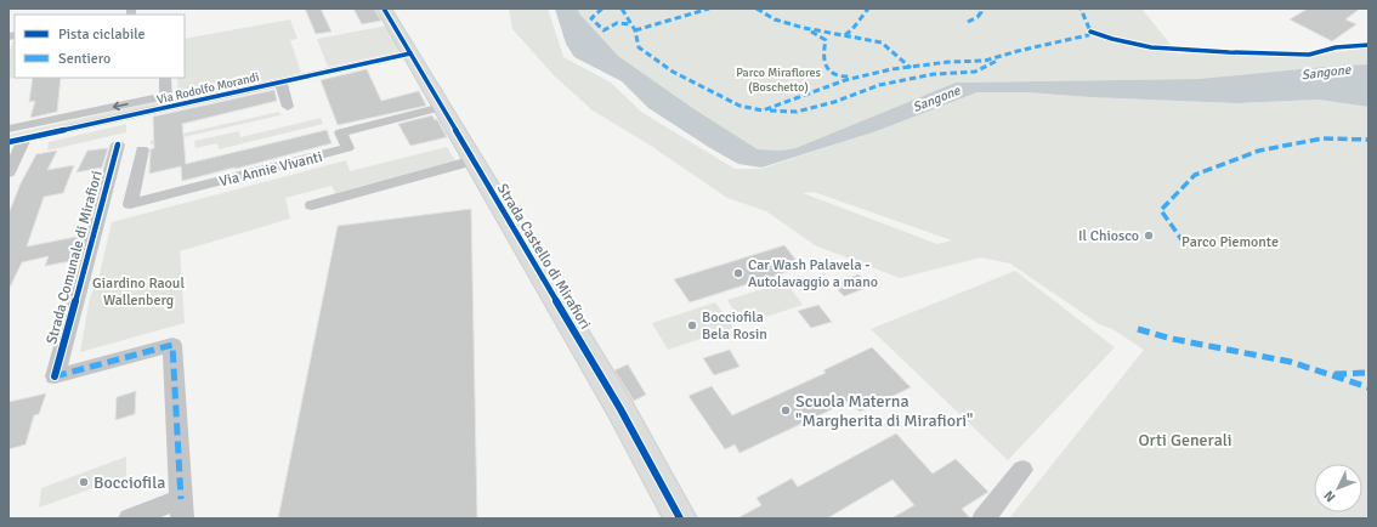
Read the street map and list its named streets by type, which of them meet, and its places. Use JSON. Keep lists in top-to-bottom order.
{
  "streets": {
    "street": [
      "Via Rodolfo Morandi",
      "Via Annie Vivanti",
      "Strada Castello di Mirafiori",
      "Strada Comunale di Mirafiori"
    ]
  },
  "crossings": [
    ["Via Rodolfo Morandi", "Strada Castello di Mirafiori"],
    ["Via Annie Vivanti", "Strada Castello di Mirafiori"]
  ],
  "water": ["Sangone"],
  "parks": [
    "Parco Miraflores (Boschetto)",
    "Parco Piemonte",
    "Giardino Raoul Wallenberg",
    "Orti Generali"
  ],
  "places": [
    "Il Chiosco",
    "Car Wash Palavela - Autolavaggio a mano",
    "Bocciofila Bela Rosin",
    "Scuola Materna \"Margherita di Mirafiori\"",
    "Bocciofila"
  ],
  "legend": ["Pista ciclabile", "Sentiero"],
  "north": "bottom left"
}
